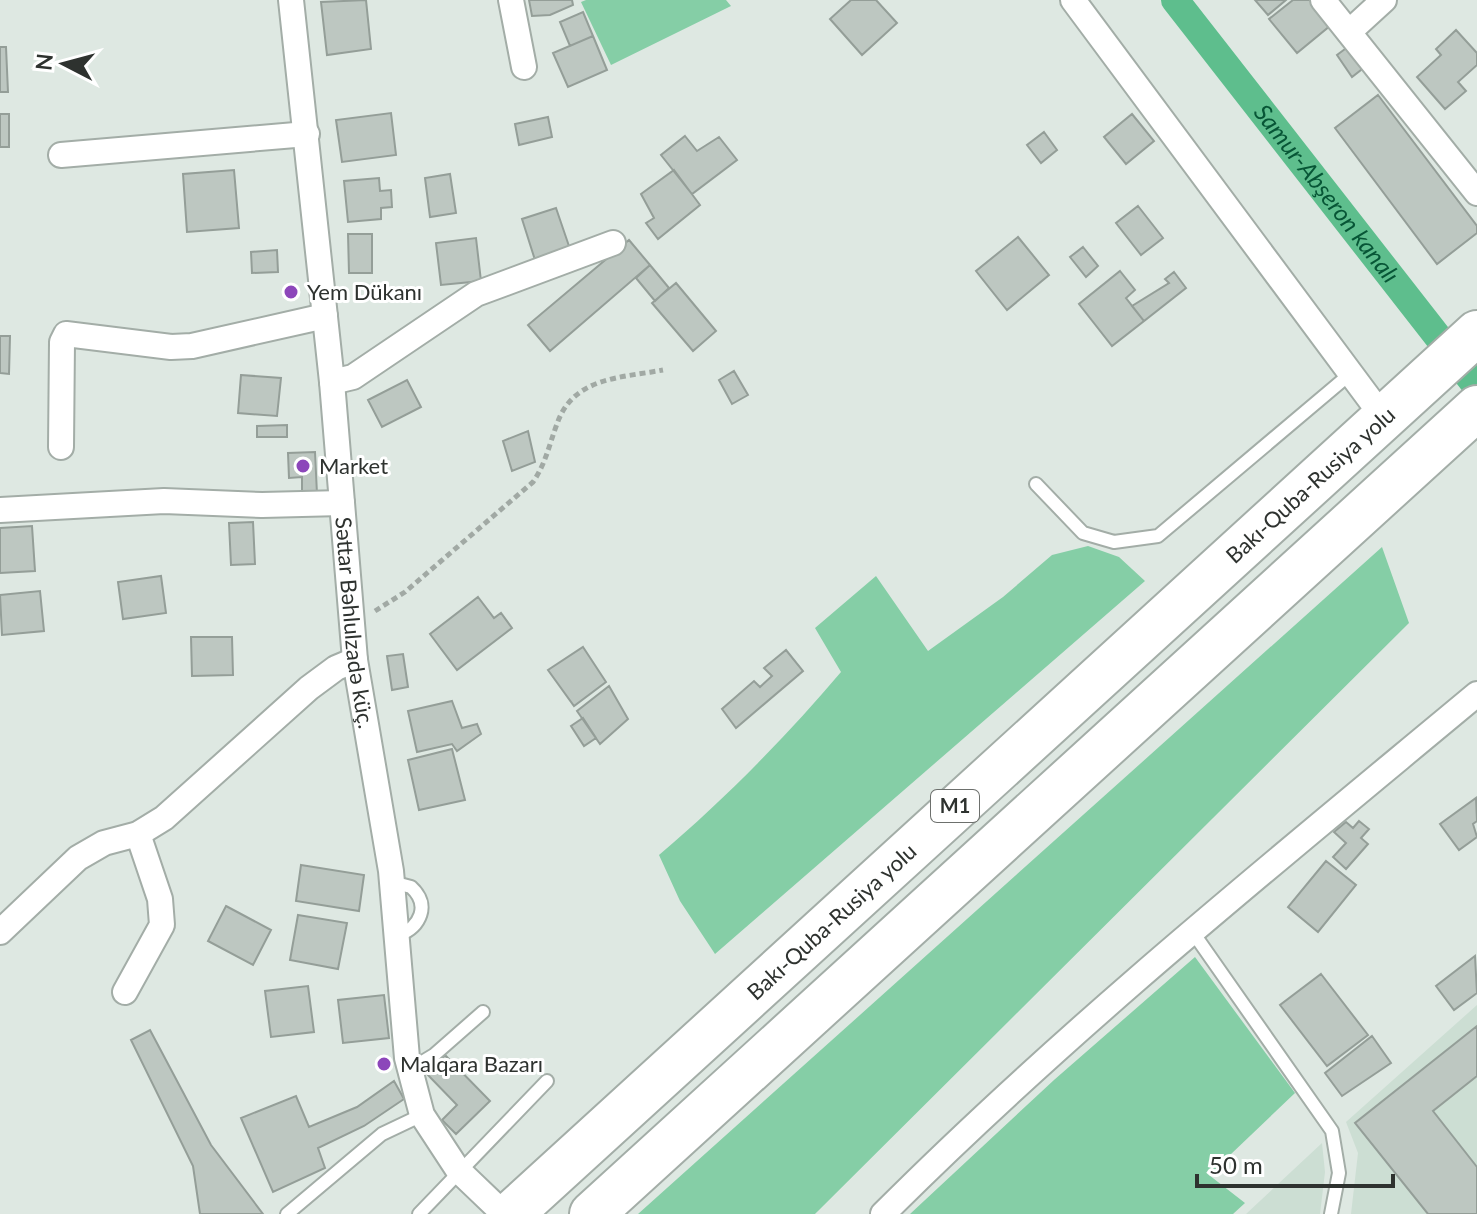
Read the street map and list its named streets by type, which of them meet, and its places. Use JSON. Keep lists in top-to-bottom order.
{
  "streets": {
    "highway": ["Bakı-Quba-Rusiya yolu", "M1"],
    "street": ["Səttar Bəhlulzadə küç."]
  },
  "water": ["Samur-Abşeron kanalı"],
  "places": ["Yem Dükanı", "Market", "Malqara Bazarı"],
  "scale_bar": "50 m",
  "north": "left"
}
